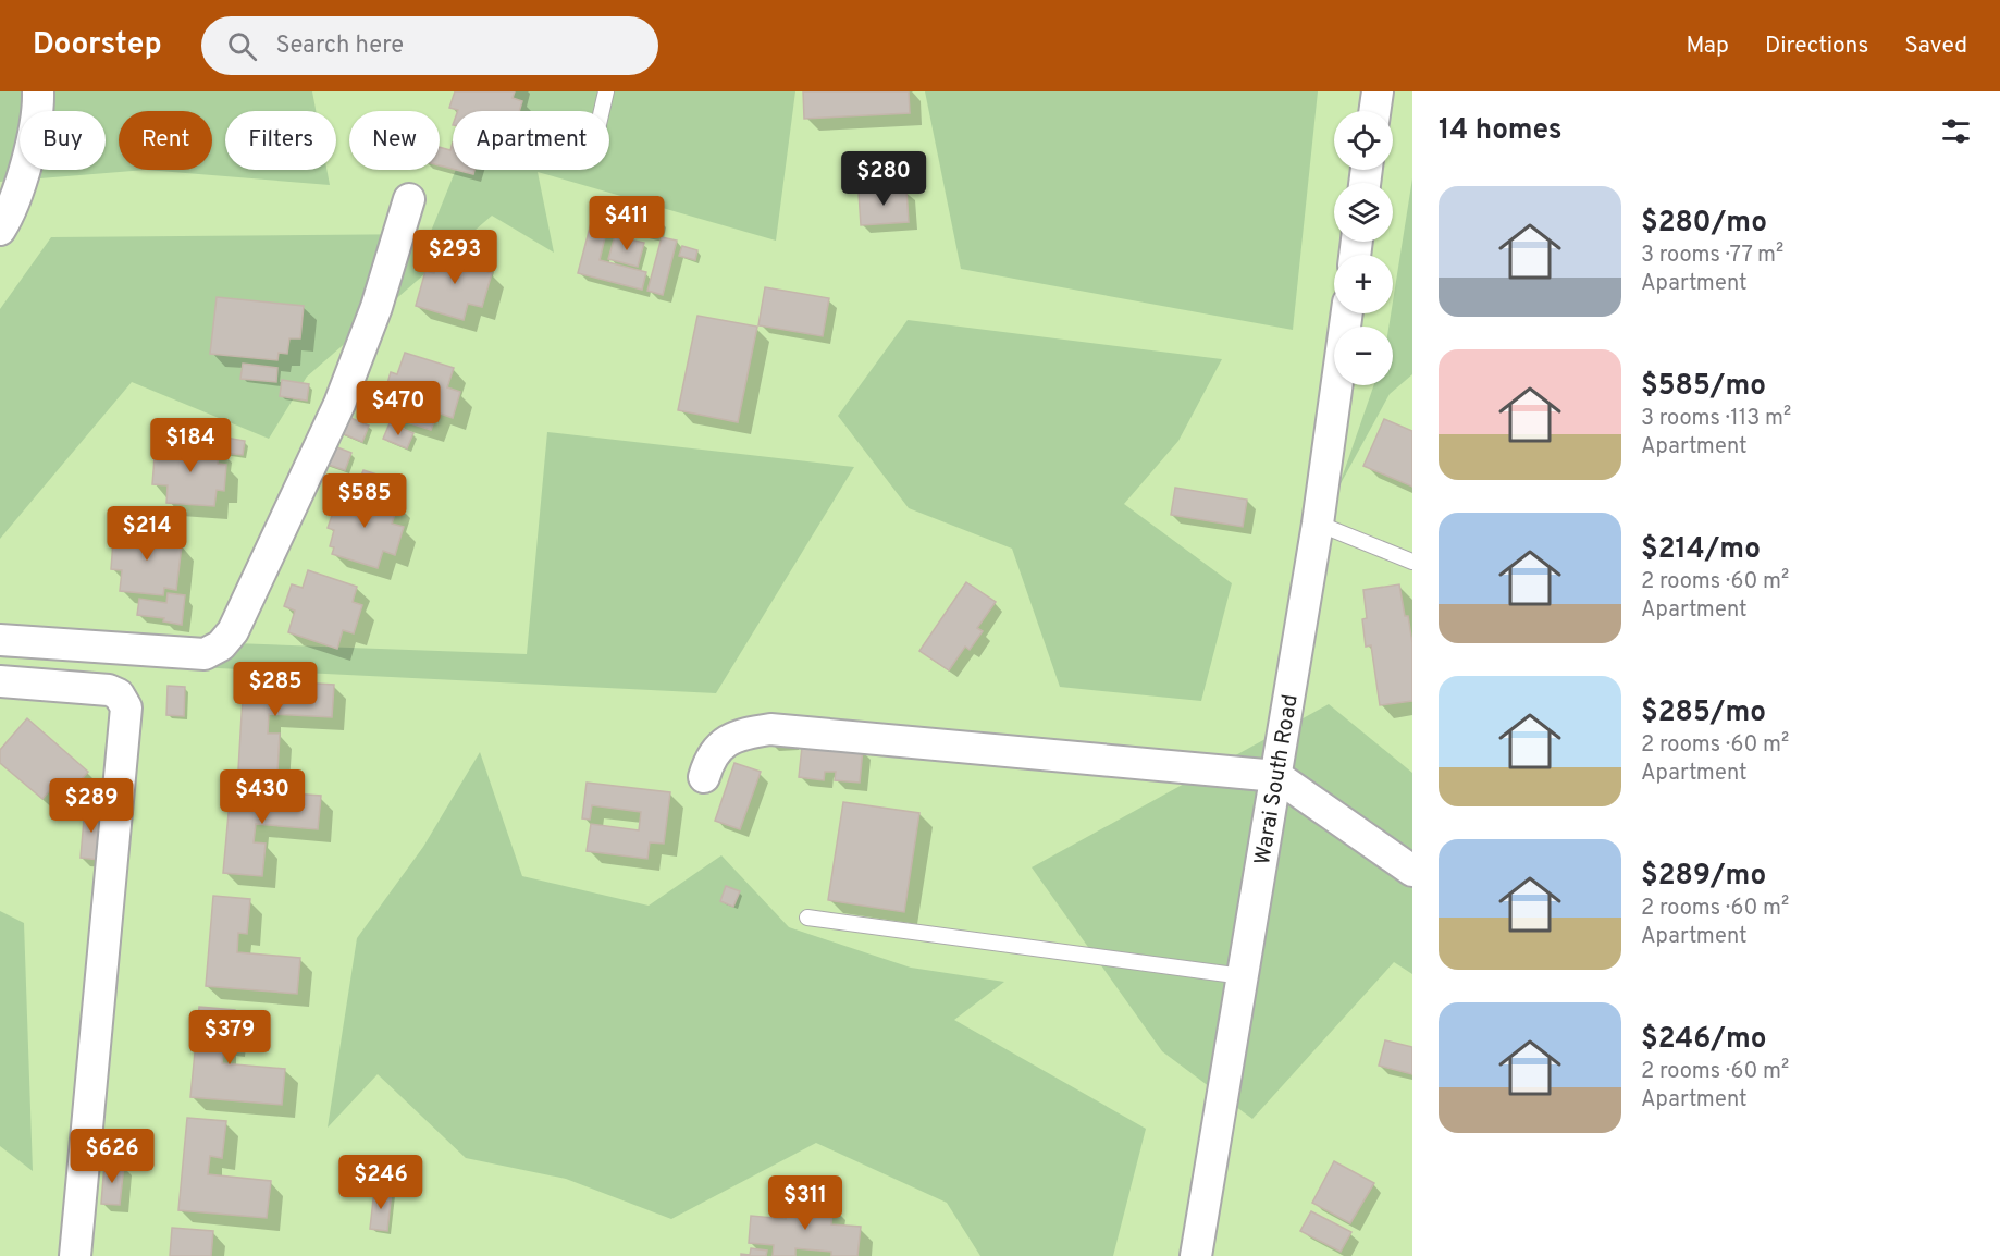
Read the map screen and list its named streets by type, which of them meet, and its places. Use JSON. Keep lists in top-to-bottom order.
{
  "streets": {
    "street": ["Warai South Road"]
  },
  "page": {
    "header": "Doorstep",
    "search": "Search here",
    "nav": ["Map", "Directions", "Saved"],
    "heading": "14 homes",
    "map_buttons": ["+", "−"],
    "chip": [
      "Buy",
      "Rent",
      "Filters",
      "New",
      "Apartment"
    ],
    "price": [
      "$280",
      "$411",
      "$293",
      "$470",
      "$184",
      "$585",
      "$214",
      "$285",
      "$430",
      "$289",
      "$379",
      "$626",
      "$246",
      "$311"
    ],
    "list": [
      {
        "name": "$280/mo",
        "note": "3 rooms · 77 m² · Apartment"
      },
      {
        "name": "$585/mo",
        "note": "3 rooms · 113 m² · Apartment"
      },
      {
        "name": "$214/mo",
        "note": "2 rooms · 60 m² · Apartment"
      },
      {
        "name": "$285/mo",
        "note": "2 rooms · 60 m² · Apartment"
      },
      {
        "name": "$289/mo",
        "note": "2 rooms · 60 m² · Apartment"
      },
      {
        "name": "$246/mo",
        "note": "2 rooms · 60 m² · Apartment"
      }
    ]
  }
}
